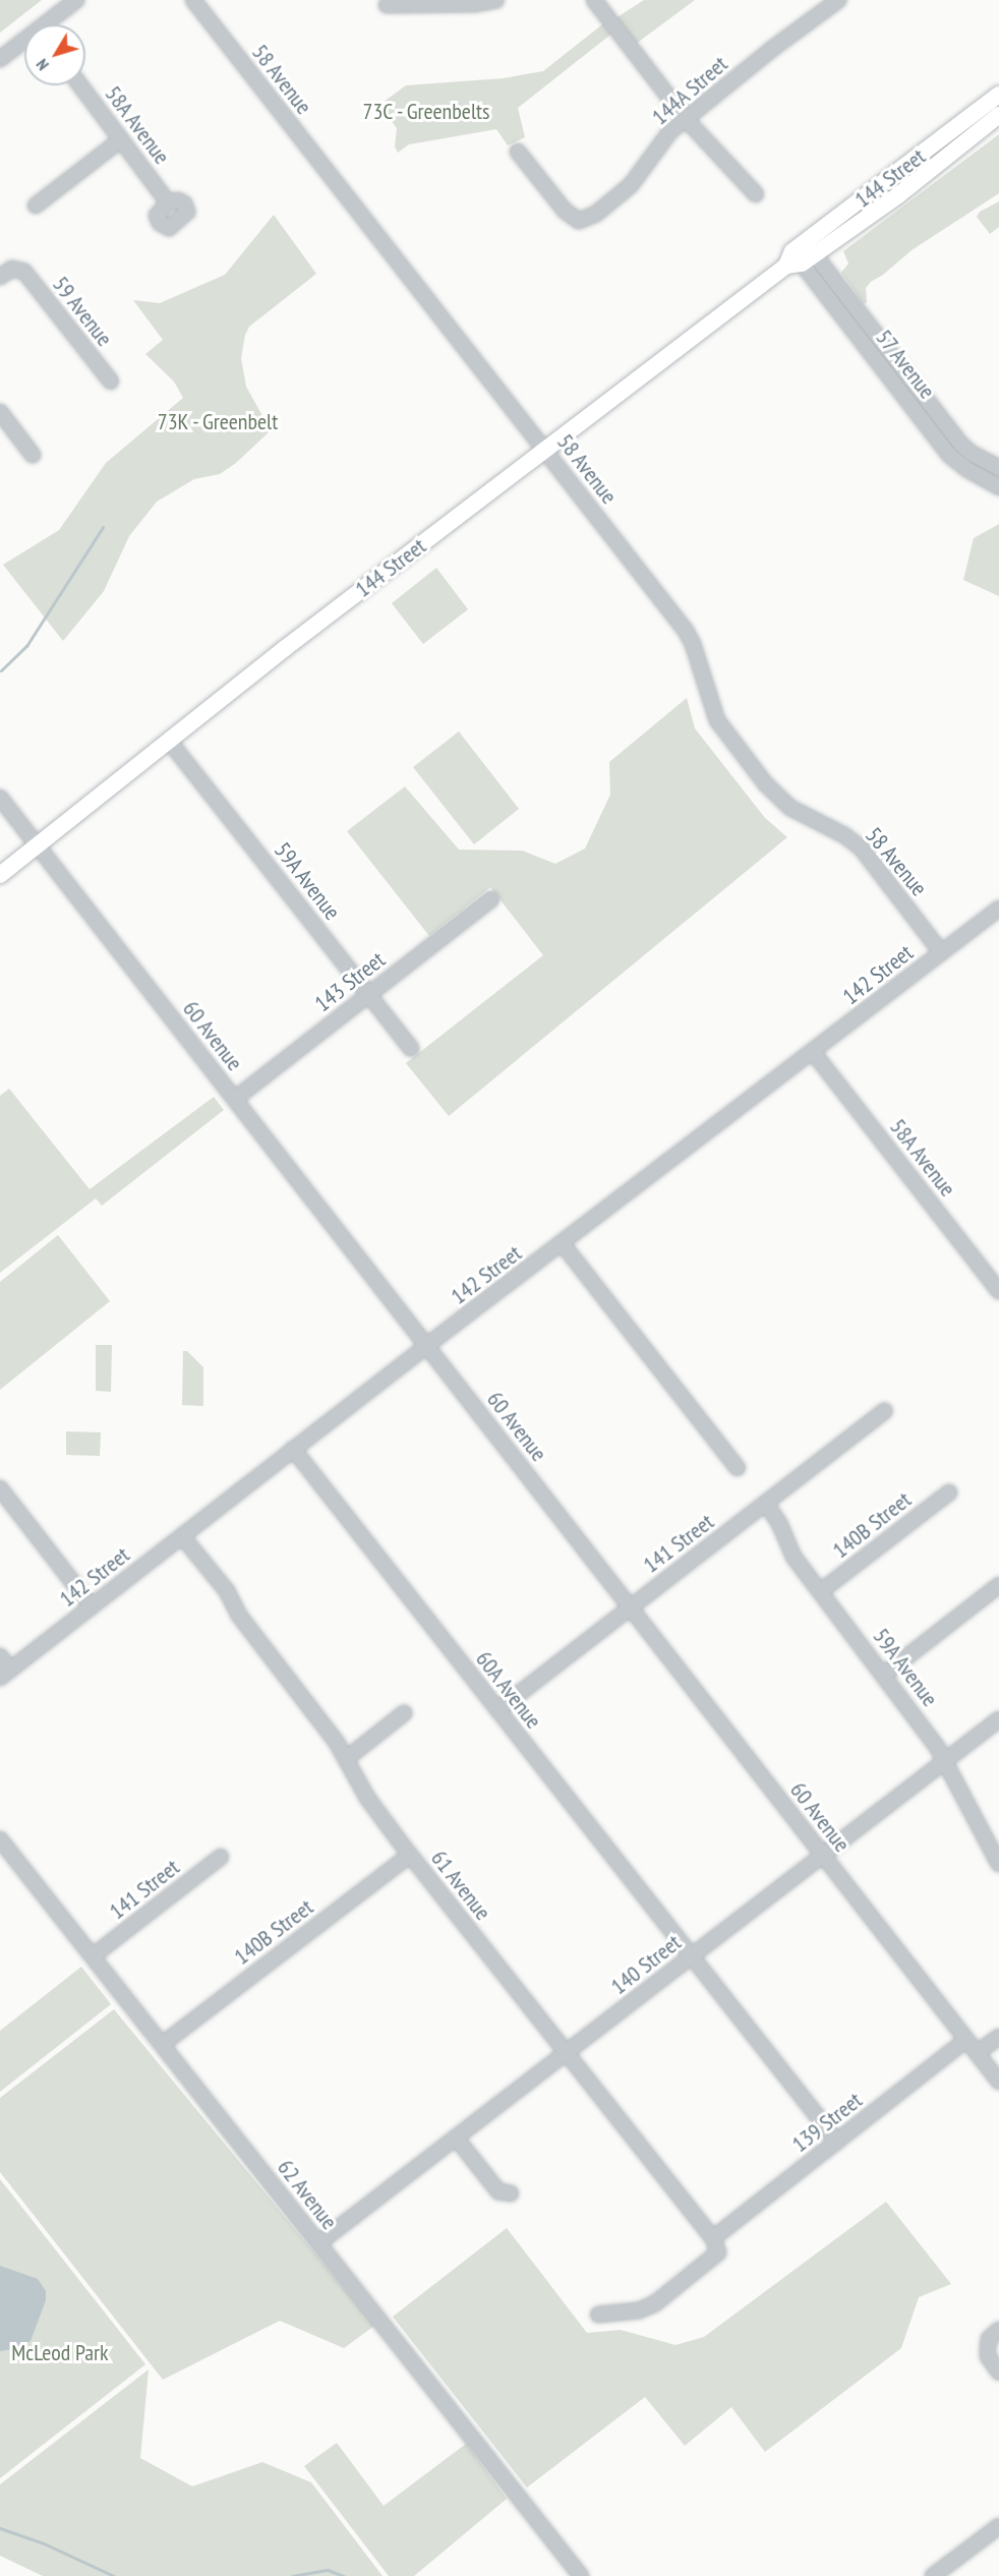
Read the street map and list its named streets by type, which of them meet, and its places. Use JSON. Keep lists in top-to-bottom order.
{
  "streets": {
    "main road": ["144 Street"],
    "street": [
      "58 Avenue",
      "144A Street",
      "58A Avenue",
      "59 Avenue",
      "57 Avenue",
      "59A Avenue",
      "142 Street",
      "143 Street",
      "60 Avenue",
      "140B Street",
      "141 Street",
      "60A Avenue",
      "61 Avenue",
      "140 Street",
      "139 Street",
      "62 Avenue"
    ]
  },
  "crossings": [
    ["58 Avenue", "144 Street"],
    ["58 Avenue", "142 Street"],
    ["58A Avenue", "142 Street"],
    ["144 Street", "57 Avenue"],
    ["144 Street", "59A Avenue"],
    ["144 Street", "60 Avenue"],
    ["59A Avenue", "143 Street"],
    ["59A Avenue", "140B Street"],
    ["59A Avenue", "141 Street"],
    ["59A Avenue", "140 Street"],
    ["142 Street", "60 Avenue"],
    ["142 Street", "60A Avenue"],
    ["142 Street", "61 Avenue"],
    ["143 Street", "60 Avenue"],
    ["60 Avenue", "141 Street"],
    ["60 Avenue", "140 Street"],
    ["60 Avenue", "139 Street"],
    ["140B Street", "61 Avenue"],
    ["140B Street", "62 Avenue"],
    ["141 Street", "60A Avenue"],
    ["141 Street", "62 Avenue"],
    ["60A Avenue", "140 Street"],
    ["60A Avenue", "139 Street"],
    ["61 Avenue", "140 Street"],
    ["61 Avenue", "139 Street"],
    ["140 Street", "62 Avenue"]
  ],
  "parks": ["73C - Greenbelts", "73K - Greenbelt", "McLeod Park"],
  "north": "bottom left"
}
